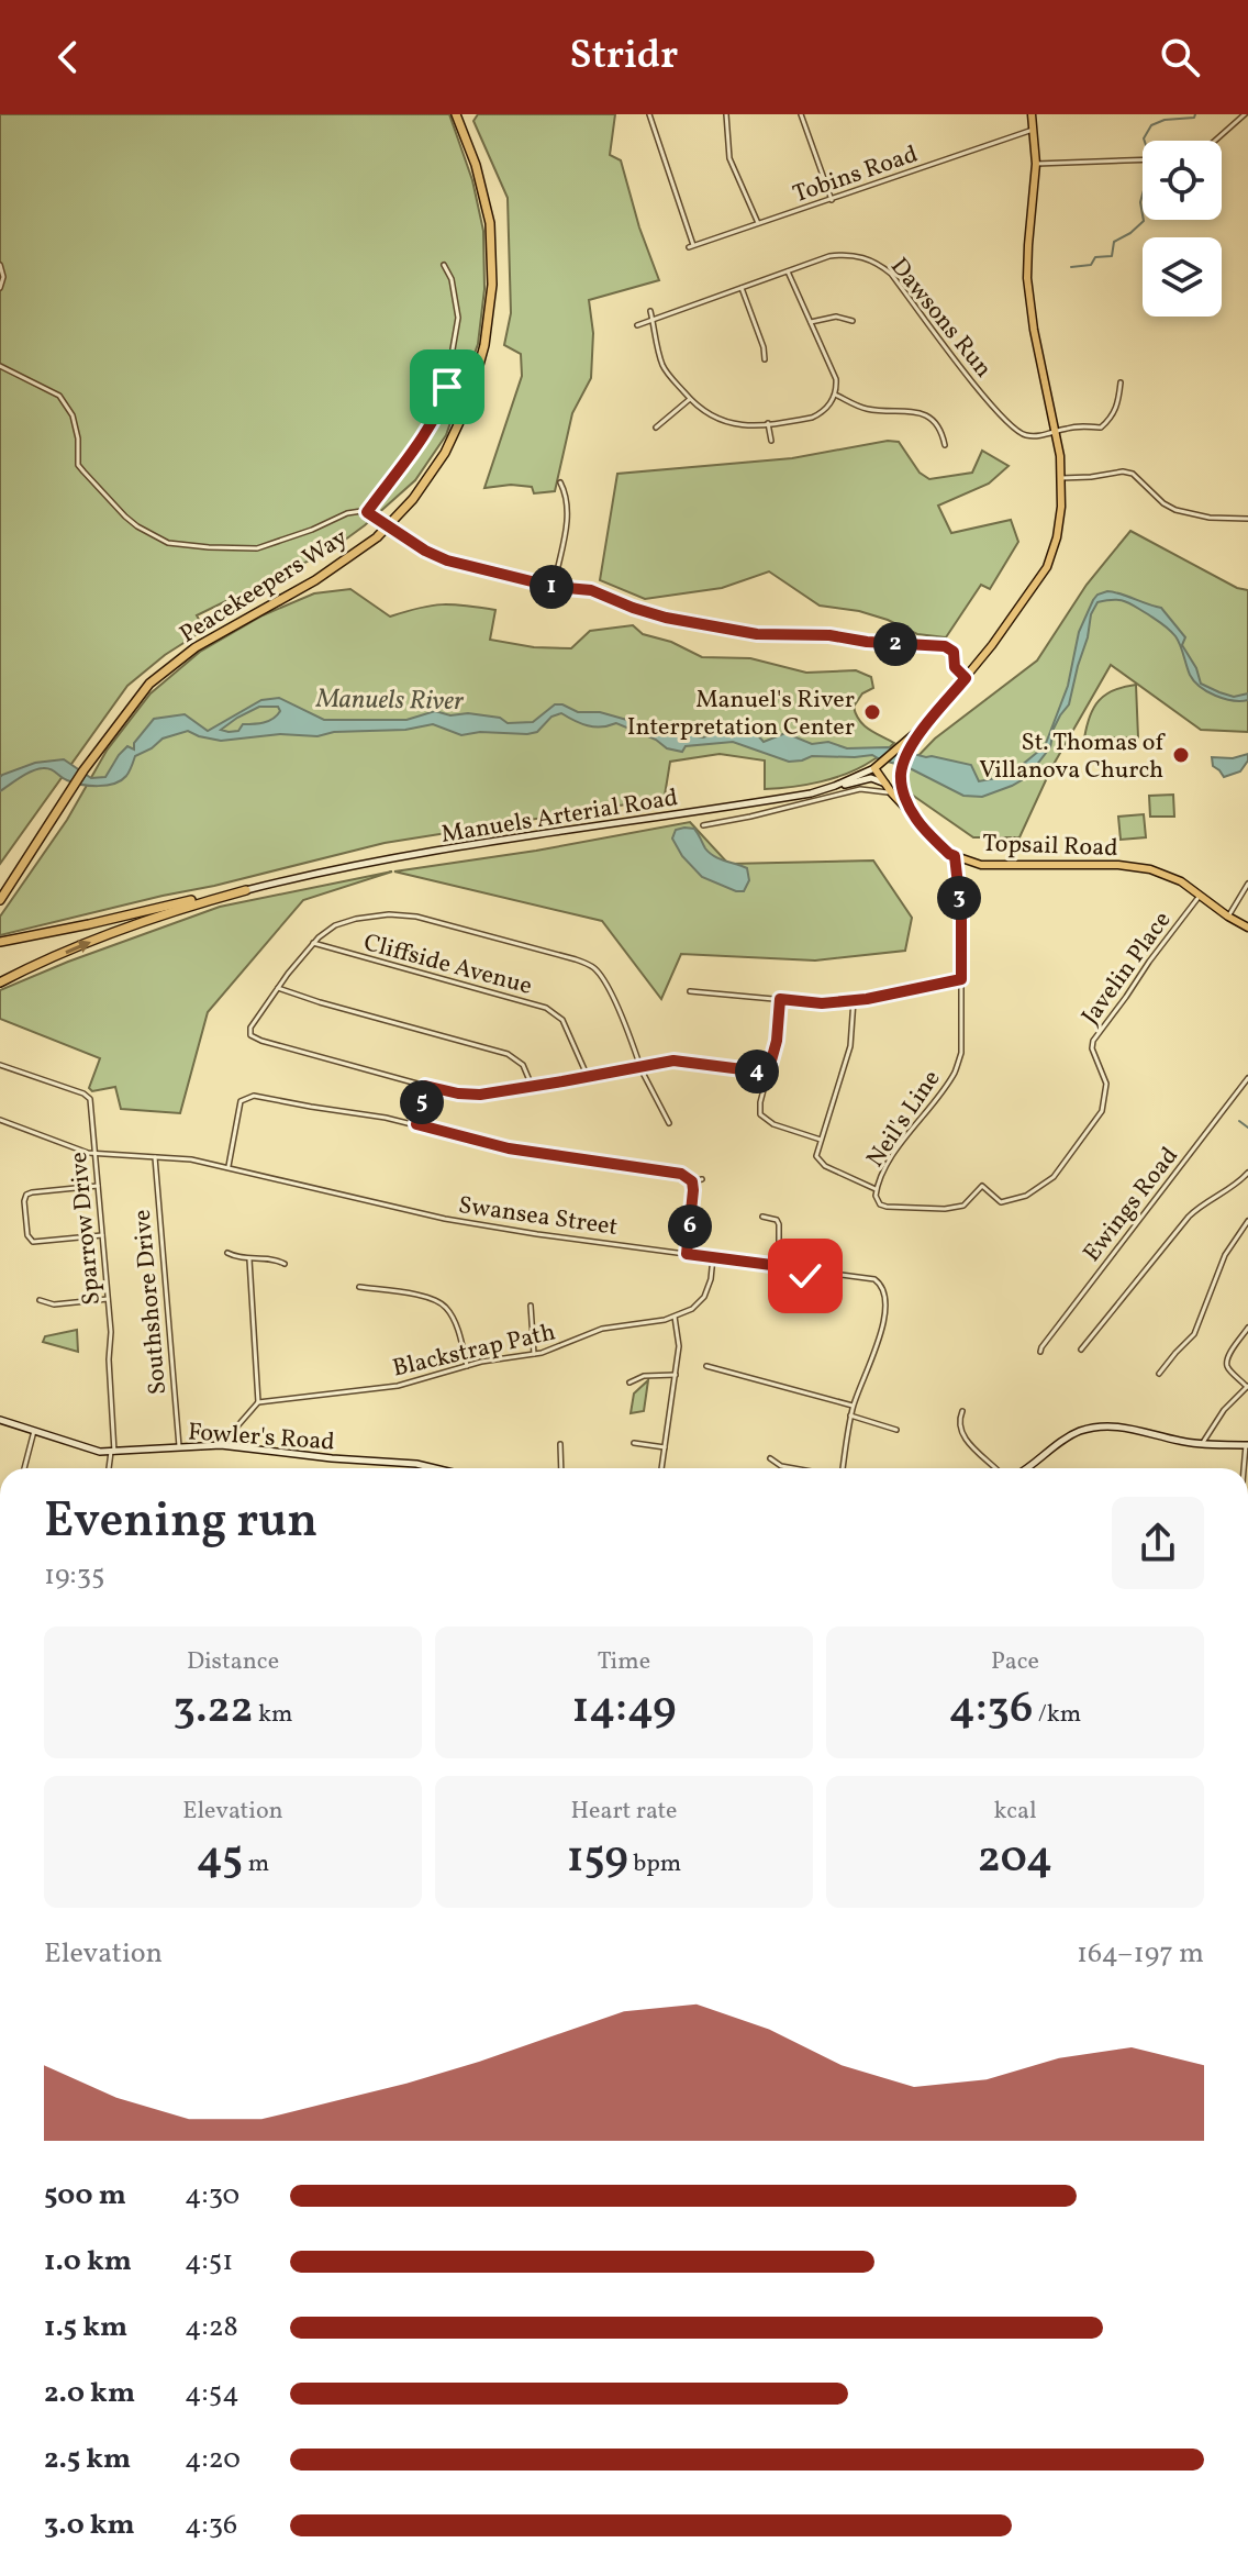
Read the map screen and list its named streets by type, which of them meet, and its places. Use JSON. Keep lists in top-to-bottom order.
{
  "streets": {
    "highway": ["Peacekeepers Way"],
    "main road": ["Topsail Road"],
    "street": [
      "Tobins Road",
      "Dawsons Run",
      "Manuels Arterial Road",
      "Cliffside Avenue",
      "Javelin Place",
      "Neil's Line",
      "Ewings Road",
      "Swansea Street",
      "Sparrow Drive",
      "Southshore Drive",
      "Blackstrap Path",
      "Fowler's Road"
    ]
  },
  "crossings": [
    ["Manuels Arterial Road", "Topsail Road"],
    ["Topsail Road", "Javelin Place"],
    ["Topsail Road", "Neil's Line"],
    ["Javelin Place", "Neil's Line"],
    ["Swansea Street", "Sparrow Drive"],
    ["Swansea Street", "Southshore Drive"],
    ["Sparrow Drive", "Fowler's Road"],
    ["Southshore Drive", "Fowler's Road"]
  ],
  "water": ["Manuels River"],
  "places": ["Manuel's River Interpretation Center", "St. Thomas of Villanova Church"],
  "page": {
    "header": "Stridr",
    "pins": [
      "1",
      "2",
      "3",
      "4",
      "5",
      "6"
    ],
    "heading": ["Evening run", "19:35"],
    "stats": [
      ["Distance", "3.22 km"],
      ["Time", "14:49"],
      ["Pace", "4:36 /km"],
      ["Elevation", "45 m"],
      ["Heart rate", "159 bpm"],
      ["kcal", "204"]
    ],
    "chart": ["Elevation", "164–197 m"],
    "list": [
      {
        "name": "500 m",
        "note": "4:30"
      },
      {
        "name": "1.0 km",
        "note": "4:51"
      },
      {
        "name": "1.5 km",
        "note": "4:28"
      },
      {
        "name": "2.0 km",
        "note": "4:54"
      },
      {
        "name": "2.5 km",
        "note": "4:20"
      },
      {
        "name": "3.0 km",
        "note": "4:36"
      }
    ]
  }
}
